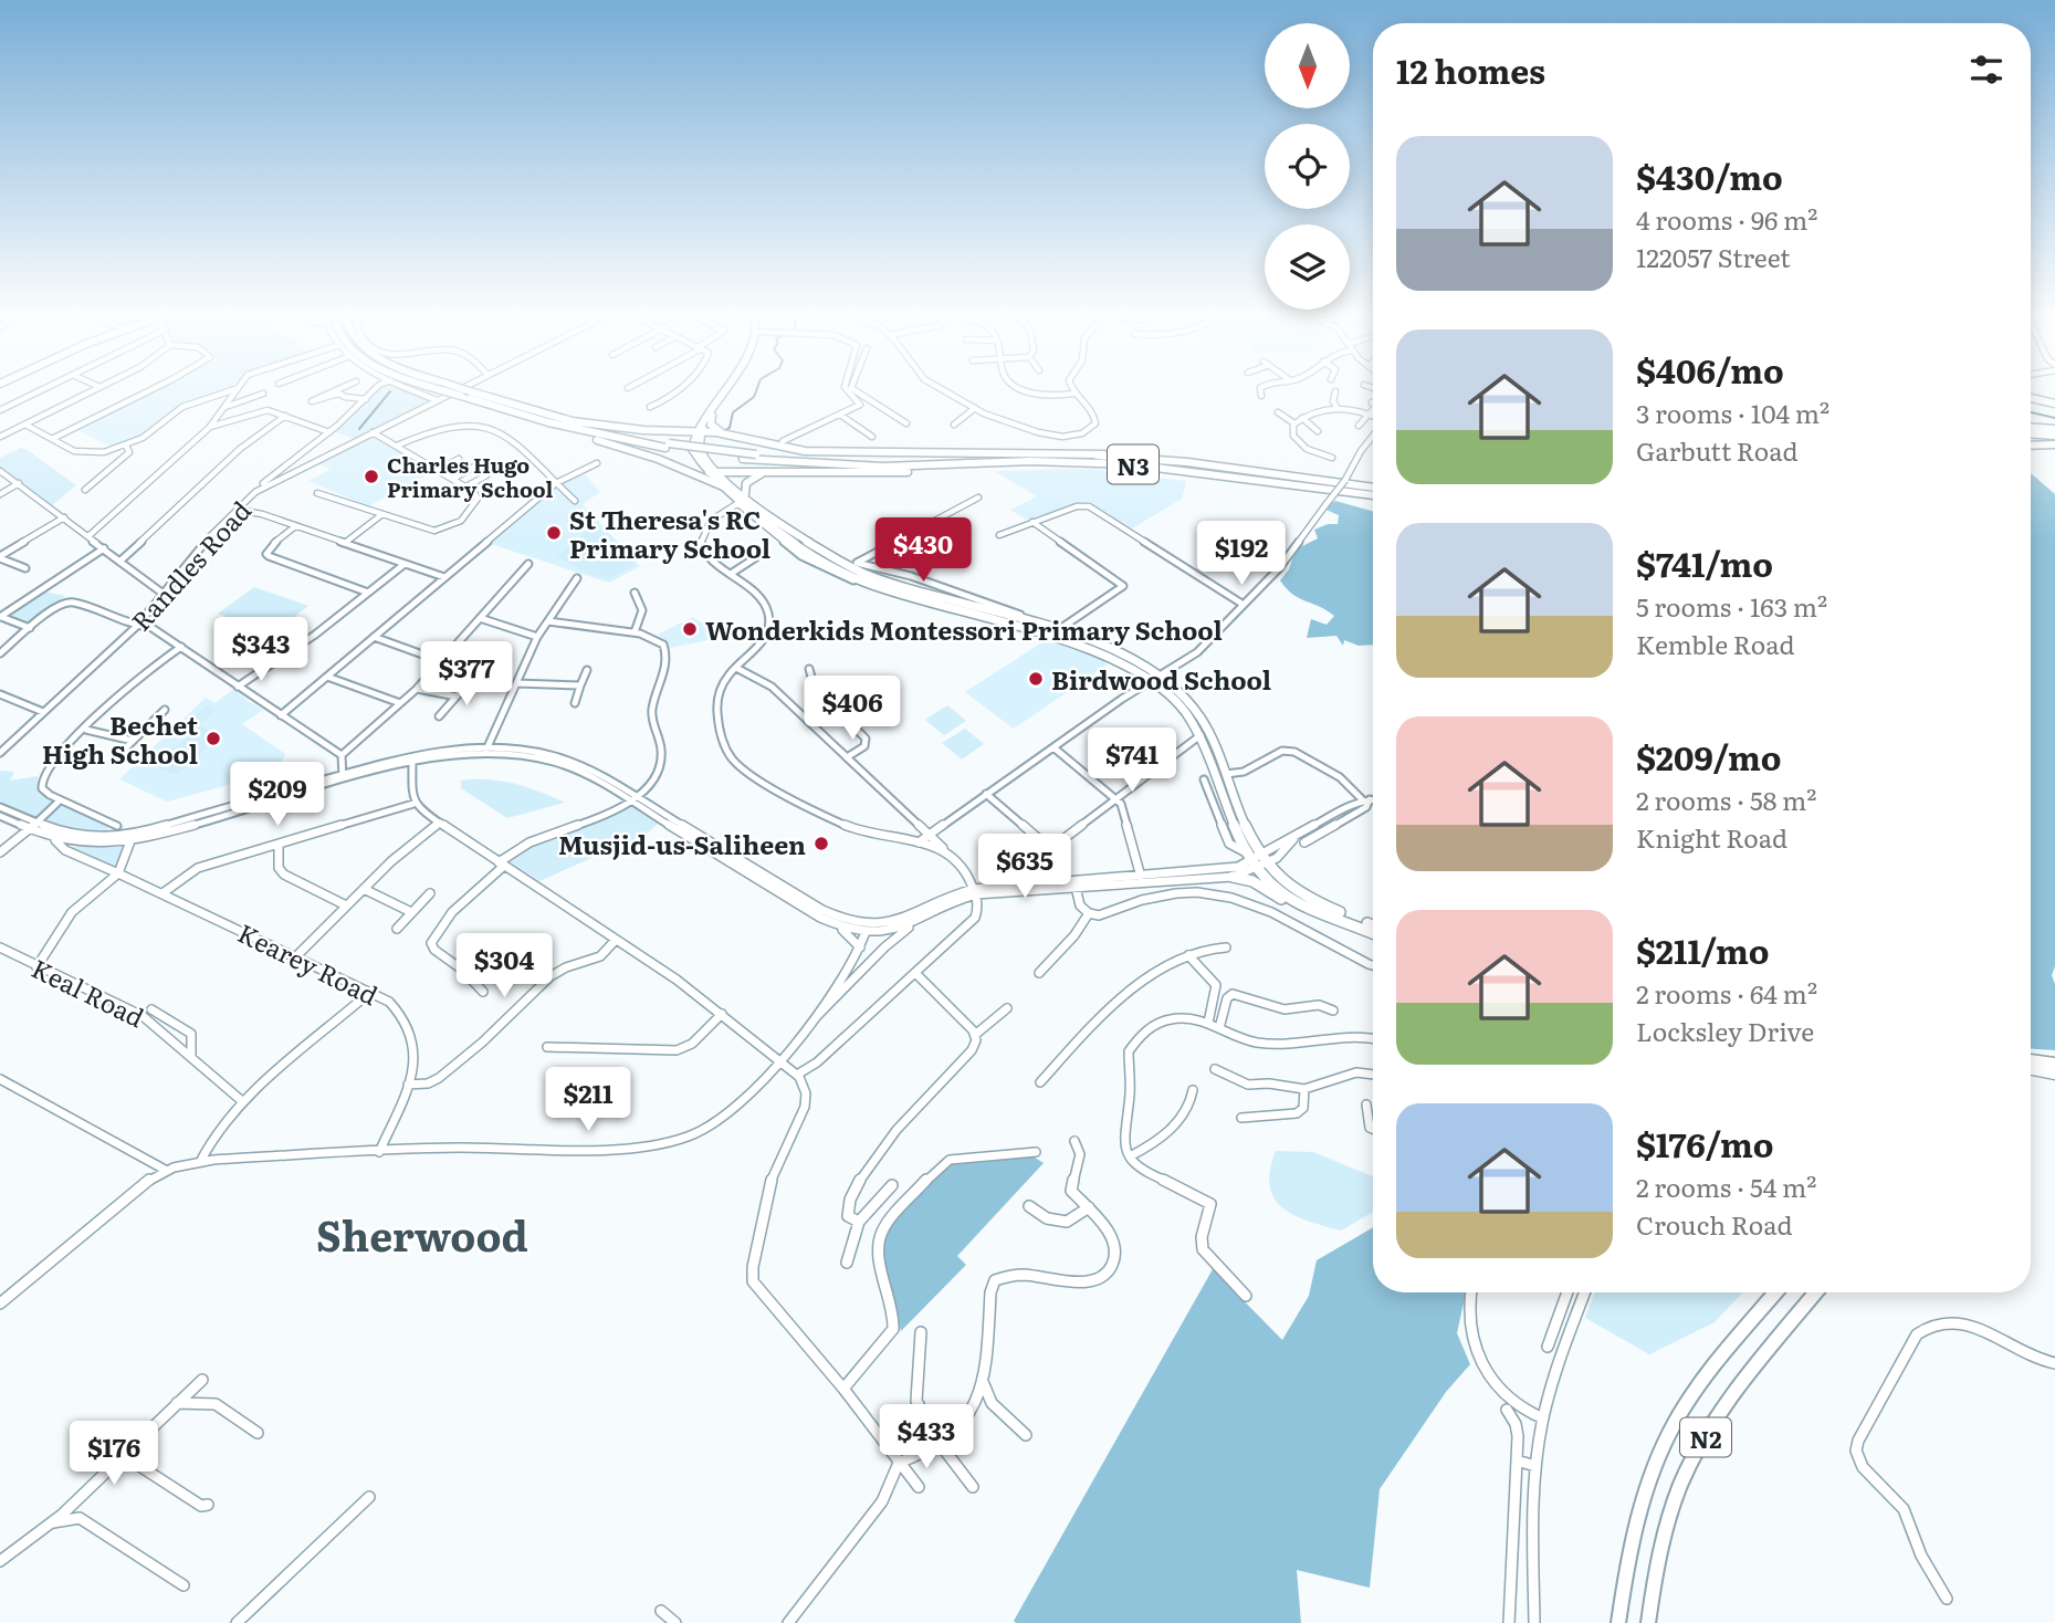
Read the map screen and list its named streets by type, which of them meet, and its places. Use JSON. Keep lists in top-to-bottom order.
{
  "streets": {
    "highway": ["N3", "N2"],
    "street": ["Randles Road", "Kearey Road", "Keal Road"]
  },
  "districts": ["Sherwood"],
  "places": [
    "Charles Hugo Primary School",
    "St Theresa's RC Primary School",
    "Wonderkids Montessori Primary School",
    "Birdwood School",
    "Bechet High School",
    "Musjid-us-Saliheen"
  ],
  "north": "bottom",
  "page": {
    "heading": "12 homes",
    "list": [
      {
        "name": "$430/mo",
        "note": "4 rooms · 96 m² · 122057 Street"
      },
      {
        "name": "$406/mo",
        "note": "3 rooms · 104 m² · Garbutt Road"
      },
      {
        "name": "$741/mo",
        "note": "5 rooms · 163 m² · Kemble Road"
      },
      {
        "name": "$209/mo",
        "note": "2 rooms · 58 m² · Knight Road"
      },
      {
        "name": "$211/mo",
        "note": "2 rooms · 64 m² · Locksley Drive"
      },
      {
        "name": "$176/mo",
        "note": "2 rooms · 54 m² · Crouch Road"
      }
    ],
    "price": [
      "$430",
      "$192",
      "$343",
      "$377",
      "$406",
      "$741",
      "$209",
      "$635",
      "$304",
      "$211",
      "$433",
      "$176"
    ]
  }
}
